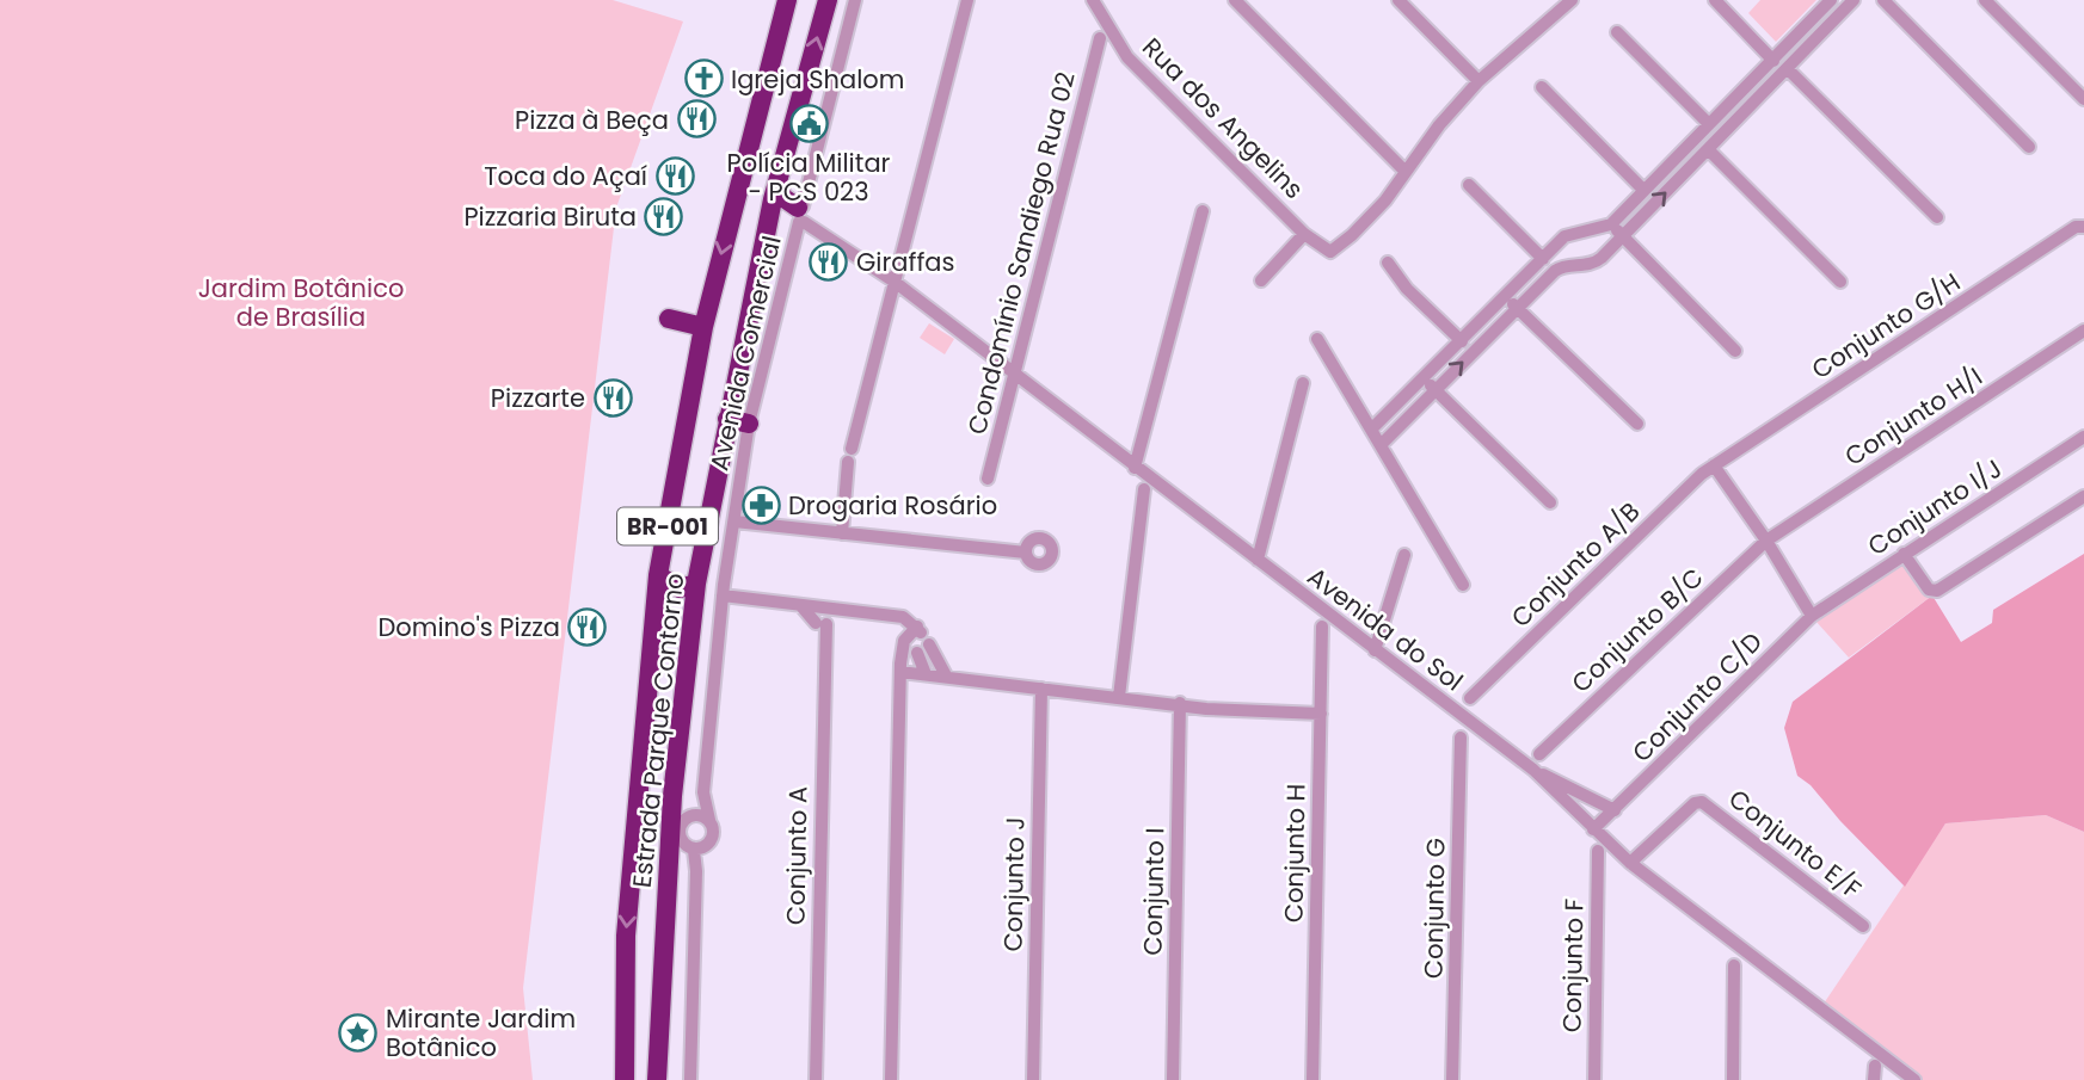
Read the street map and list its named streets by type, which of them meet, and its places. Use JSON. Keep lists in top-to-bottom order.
{
  "streets": {
    "highway": ["BR-001", "Estrada Parque Contorno"],
    "street": [
      "Rua dos Angelins",
      "Condomínio Sandiego Rua 02",
      "Conjunto G/H",
      "Avenida Comercial",
      "Conjunto H/I",
      "Conjunto I/J",
      "Conjunto A/B",
      "Avenida do Sol",
      "Conjunto B/C",
      "Conjunto C/D",
      "Conjunto E/F",
      "Conjunto H",
      "Conjunto A",
      "Conjunto J",
      "Conjunto I",
      "Conjunto G",
      "Conjunto F"
    ]
  },
  "crossings": [
    ["Condomínio Sandiego Rua 02", "Avenida do Sol"],
    ["Conjunto G/H", "Conjunto A/B"],
    ["Avenida Comercial", "Avenida do Sol"],
    ["Conjunto H/I", "Conjunto B/C"],
    ["Conjunto I/J", "Conjunto C/D"],
    ["Avenida do Sol", "Conjunto C/D"],
    ["Avenida do Sol", "Conjunto E/F"]
  ],
  "parks": ["Jardim Botânico de Brasília"],
  "places": {
    "church": ["Igreja Shalom"],
    "restaurant": [
      "Pizza à Beça",
      "Toca do Açaí",
      "Pizzaria Biruta",
      "Giraffas",
      "Pizzarte",
      "Domino's Pizza"
    ],
    "public building": ["Polícia Militar - PCS 023"],
    "pharmacy": ["Drogaria Rosário"],
    "place": ["Mirante Jardim Botânico"]
  }
}
